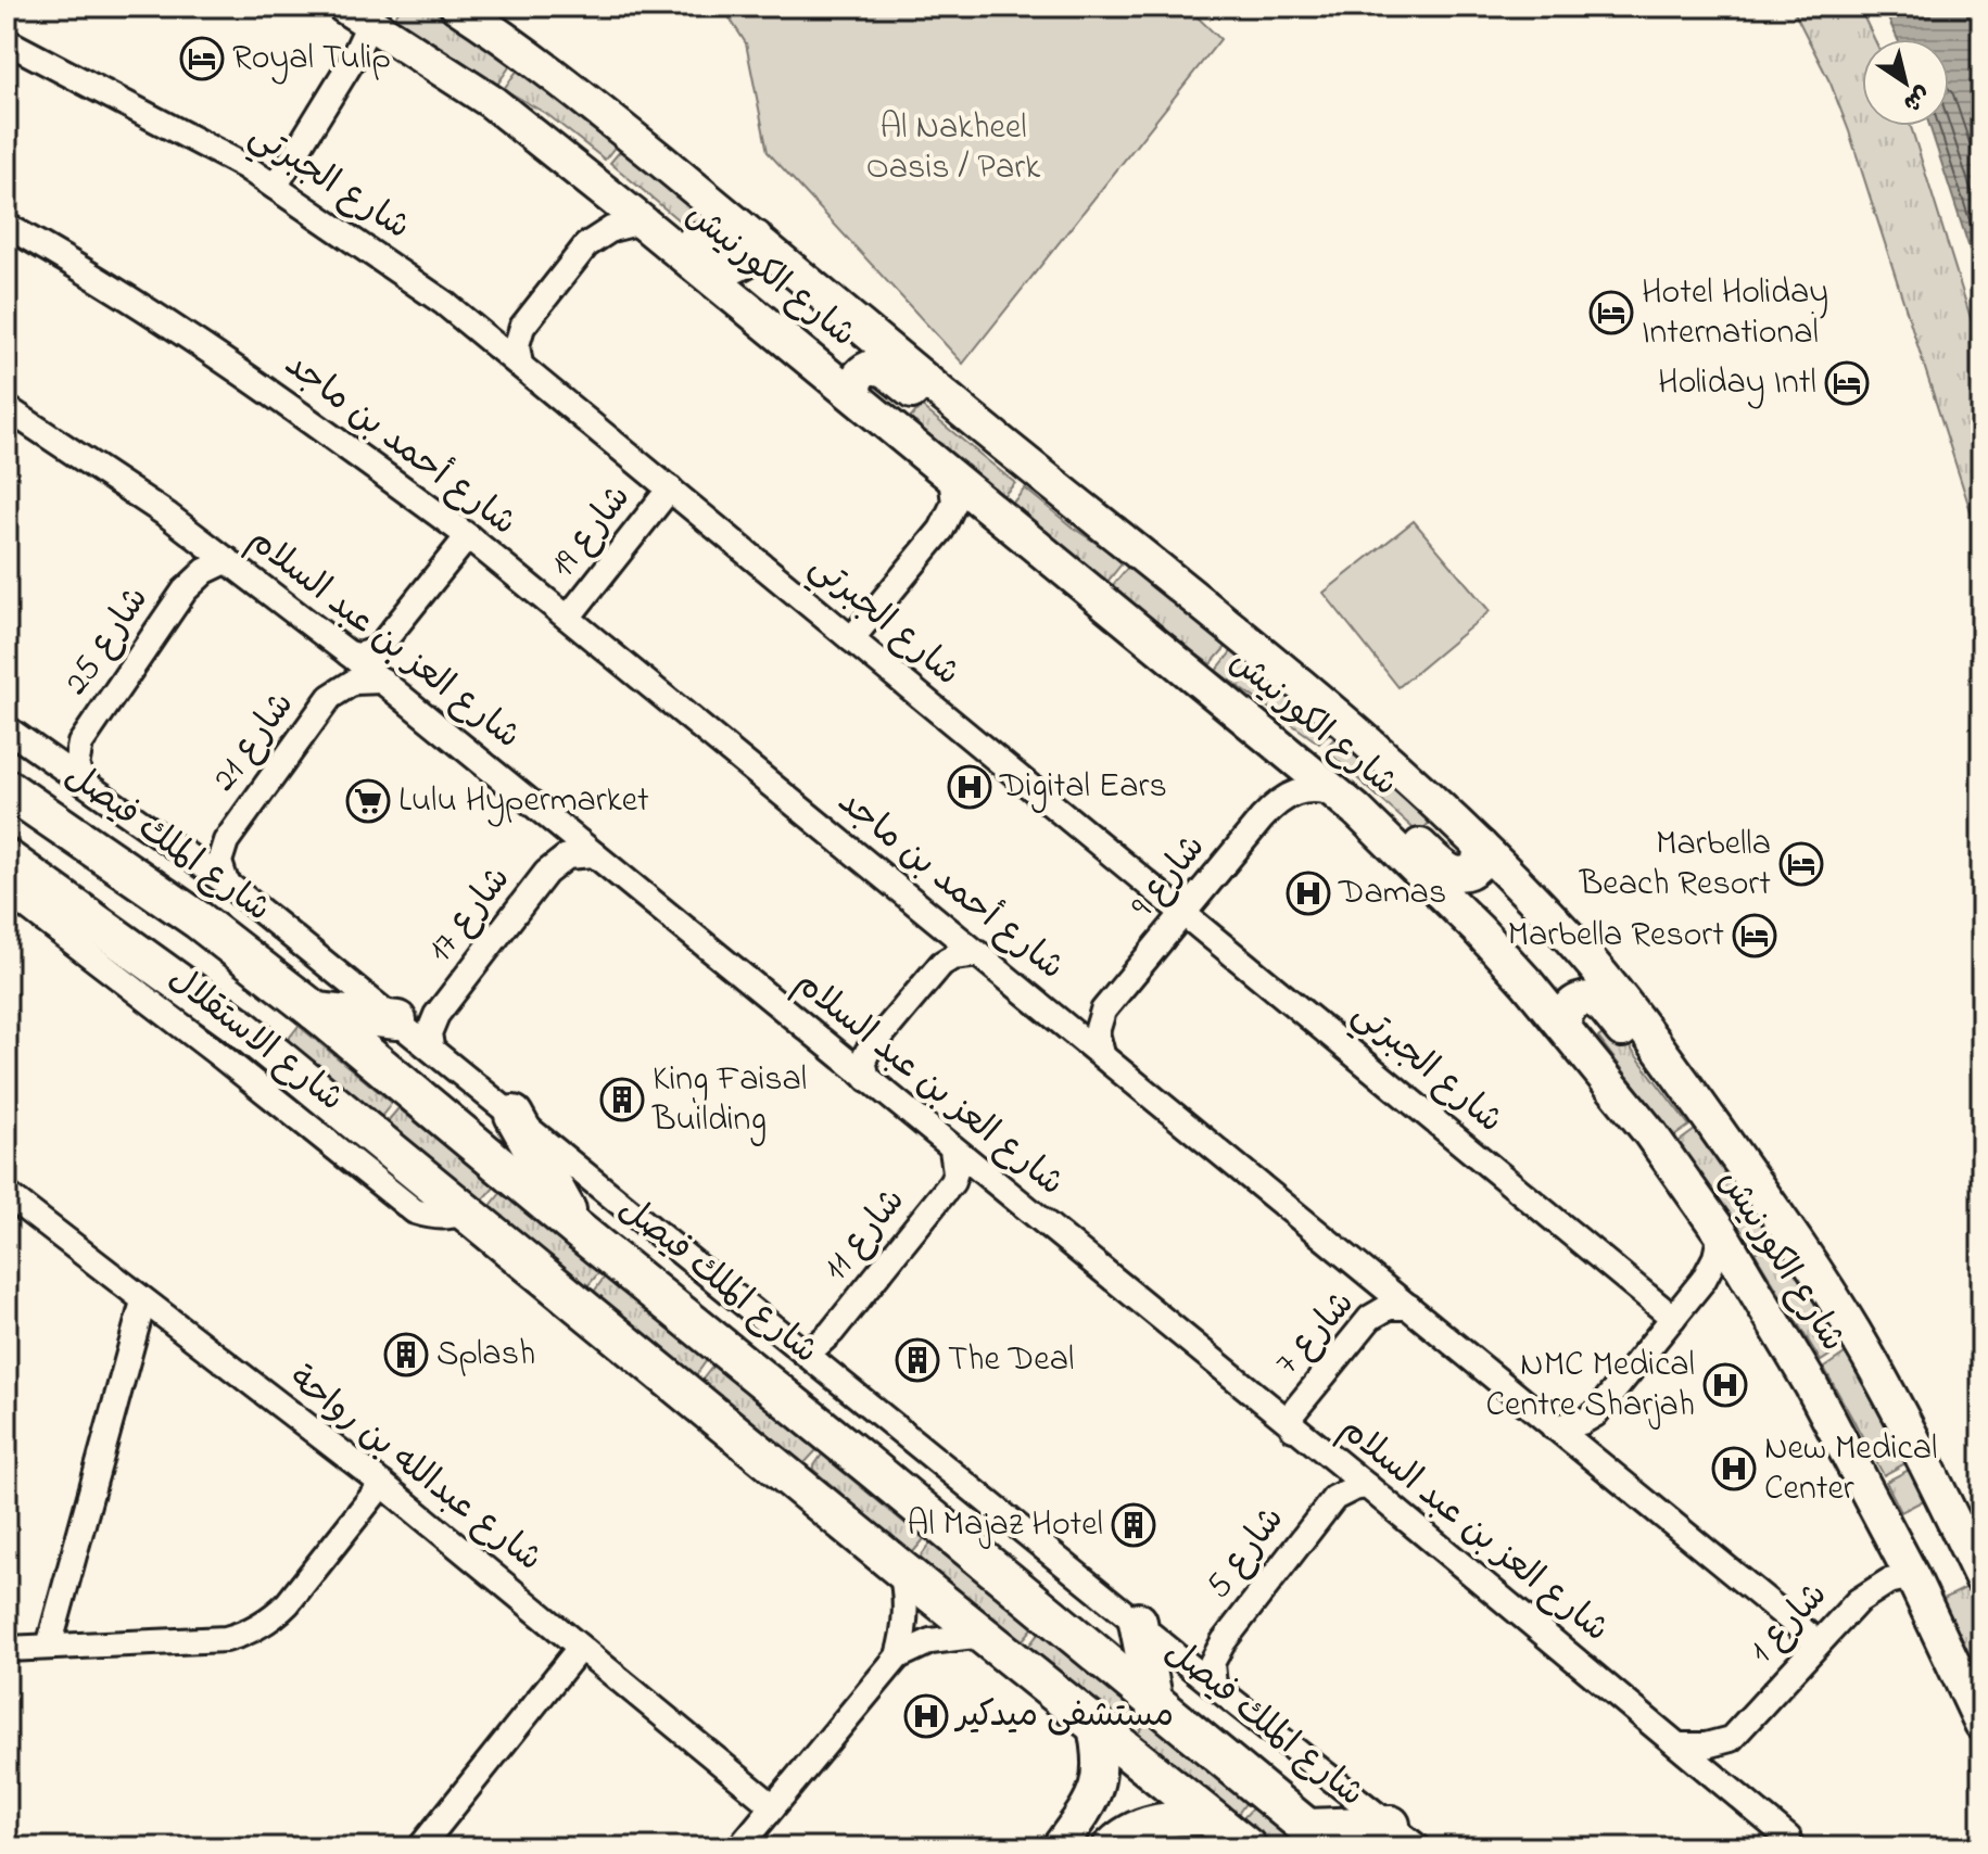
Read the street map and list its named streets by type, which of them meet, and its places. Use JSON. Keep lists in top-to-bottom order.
{
  "streets": {
    "main road": ["شارع الكورنيش", "شارع الملك فيصل"],
    "street": [
      "شارع الجبرتي",
      "شارع أحمد بن ماجد",
      "شارع 19",
      "شارع العز بن عبد السلام",
      "شارع 25",
      "شارع 21",
      "شارع 9",
      "شارع 17",
      "شارع الاستقلال",
      "شارع 11",
      "شارع 7",
      "شارع عبدالله بن رواحة",
      "شارع 5",
      "شارع 1"
    ]
  },
  "crossings": [
    ["شارع الجبرتي", "شارع 19"],
    ["شارع الجبرتي", "شارع 9"],
    ["شارع الكورنيش", "شارع 9"],
    ["شارع الكورنيش", "شارع 1"],
    ["شارع أحمد بن ماجد", "شارع 19"],
    ["شارع أحمد بن ماجد", "شارع 9"],
    ["شارع أحمد بن ماجد", "شارع 7"],
    ["شارع أحمد بن ماجد", "شارع 1"],
    ["شارع العز بن عبد السلام", "شارع 25"],
    ["شارع العز بن عبد السلام", "شارع 21"],
    ["شارع العز بن عبد السلام", "شارع 17"],
    ["شارع العز بن عبد السلام", "شارع 11"],
    ["شارع العز بن عبد السلام", "شارع 7"],
    ["شارع العز بن عبد السلام", "شارع 5"],
    ["شارع 25", "شارع الملك فيصل"],
    ["شارع 21", "شارع الملك فيصل"],
    ["شارع الملك فيصل", "شارع 17"],
    ["شارع الملك فيصل", "شارع 11"],
    ["شارع الملك فيصل", "شارع 5"]
  ],
  "parks": ["Al Nakheel Oasis / Park"],
  "places": {
    "hotel": [
      "Royal Tulip",
      "Hotel Holiday International",
      "Holiday Intl",
      "Marbella Beach Resort",
      "Marbella Resort"
    ],
    "hospital": [
      "Digital Ears",
      "Damas",
      "NMC Medical Centre Sharjah",
      "New Medical Center",
      "مستشفى ميدكير"
    ],
    "supermarket": ["Lulu Hypermarket"],
    "building": [
      "King Faisal Building",
      "Splash",
      "The Deal",
      "Al Majaz Hotel"
    ]
  },
  "north": "bottom right"
}
